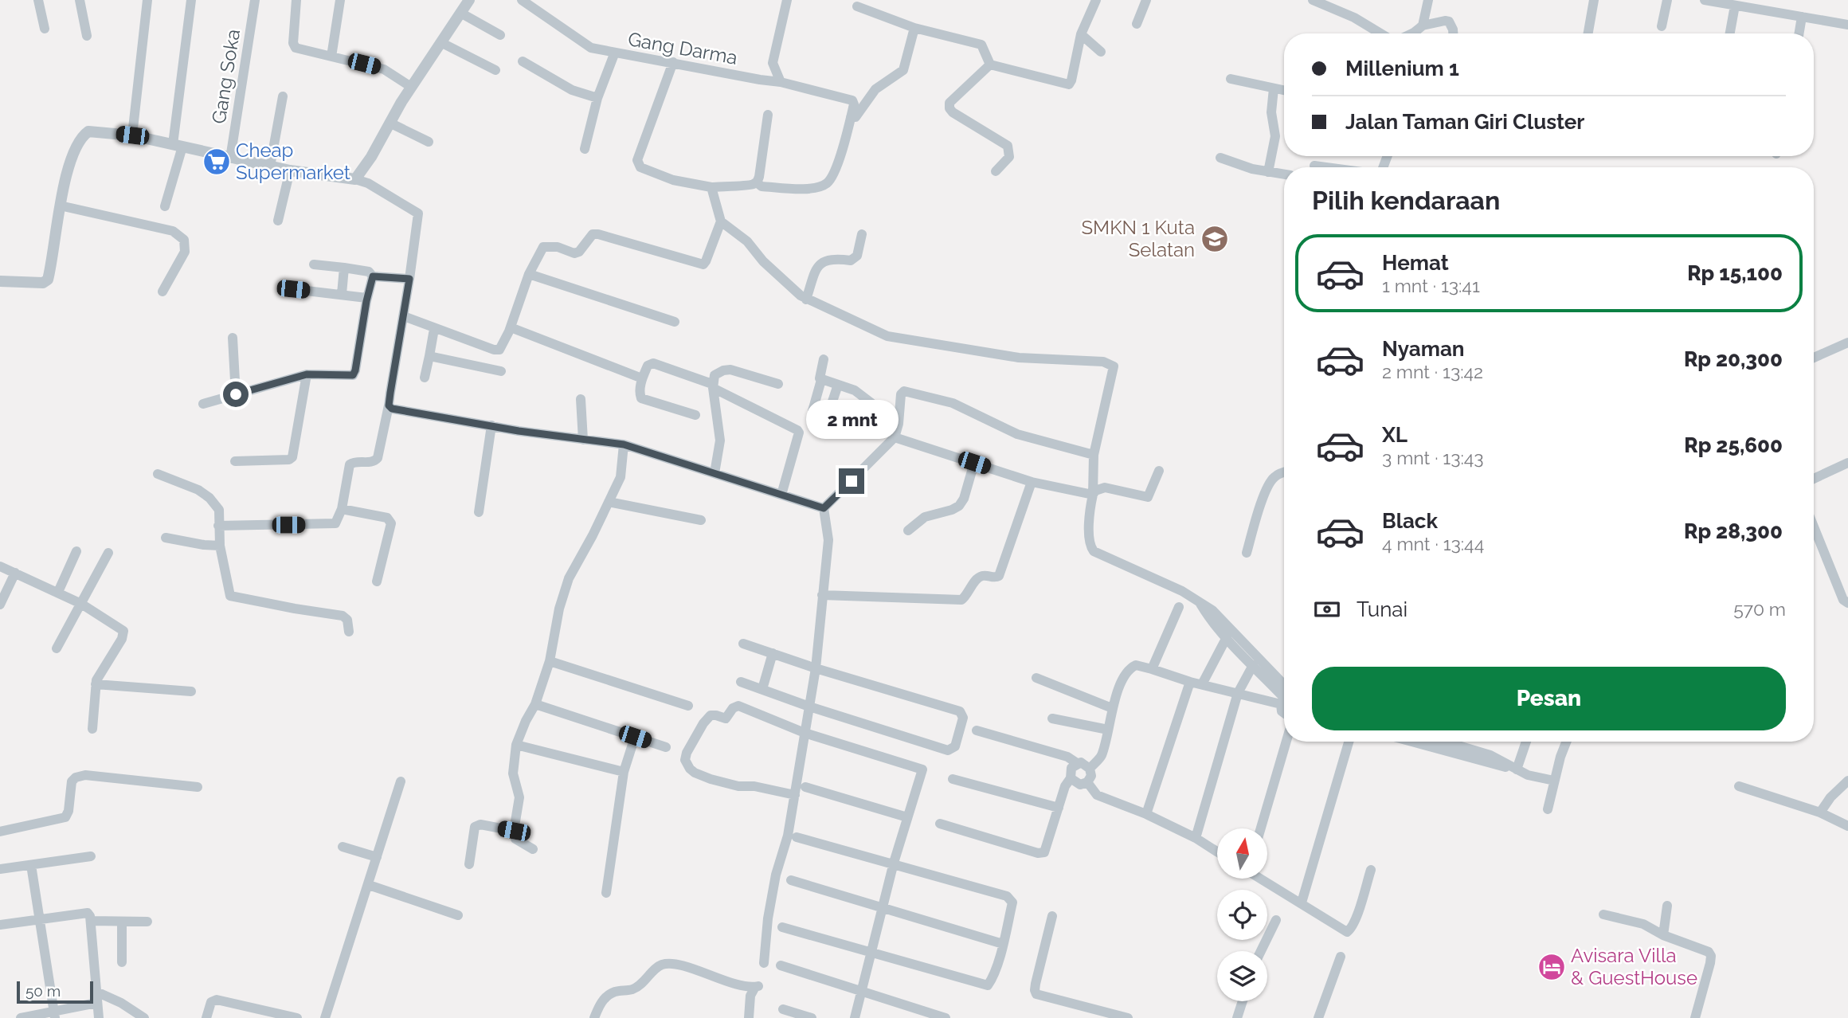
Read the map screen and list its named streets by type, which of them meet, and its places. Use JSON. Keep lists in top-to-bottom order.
{
  "streets": {
    "street": ["Gang Darma", "Gang Soka"]
  },
  "places": {
    "supermarket": ["Cheap Supermarket"],
    "school or university": ["SMKN 1 Kuta Selatan"],
    "hotel": ["Avisara Villa & GuestHouse"]
  },
  "scale_bar": "50 m",
  "north": "top",
  "page": {
    "banner": ["Millenium 1", "Jalan Taman Giri Cluster"],
    "heading": "Pilih kendaraan",
    "list": [
      {
        "name": "Hemat",
        "note": "1 mnt · 13:41",
        "value": "Rp 15,100"
      },
      {
        "name": "Nyaman",
        "note": "2 mnt · 13:42",
        "value": "Rp 20,300"
      },
      {
        "name": "XL",
        "note": "3 mnt · 13:43",
        "value": "Rp 25,600"
      },
      {
        "name": "Black",
        "note": "4 mnt · 13:44",
        "value": "Rp 28,300"
      }
    ],
    "bubble": "2 mnt",
    "pay": ["Tunai", "570 m"],
    "buttons": "Pesan",
    "scale": "50 m"
  }
}
